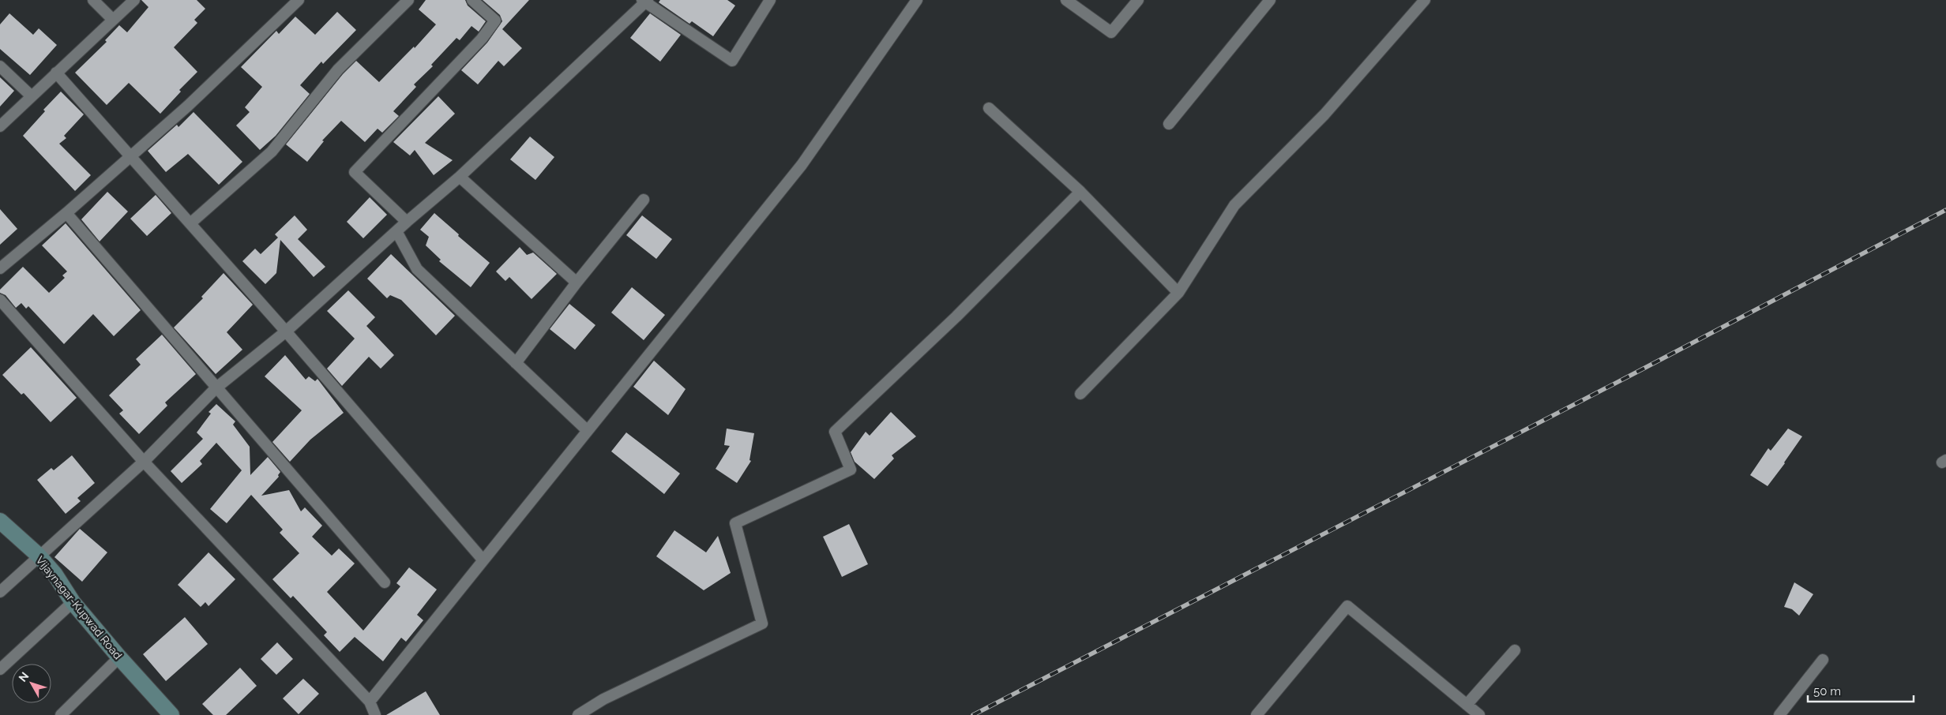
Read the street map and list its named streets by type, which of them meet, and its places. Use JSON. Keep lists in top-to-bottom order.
{
  "streets": {
    "street": ["Vijaynagar-Kupwad Road"]
  },
  "scale_bar": "50 m",
  "north": "top left"
}
